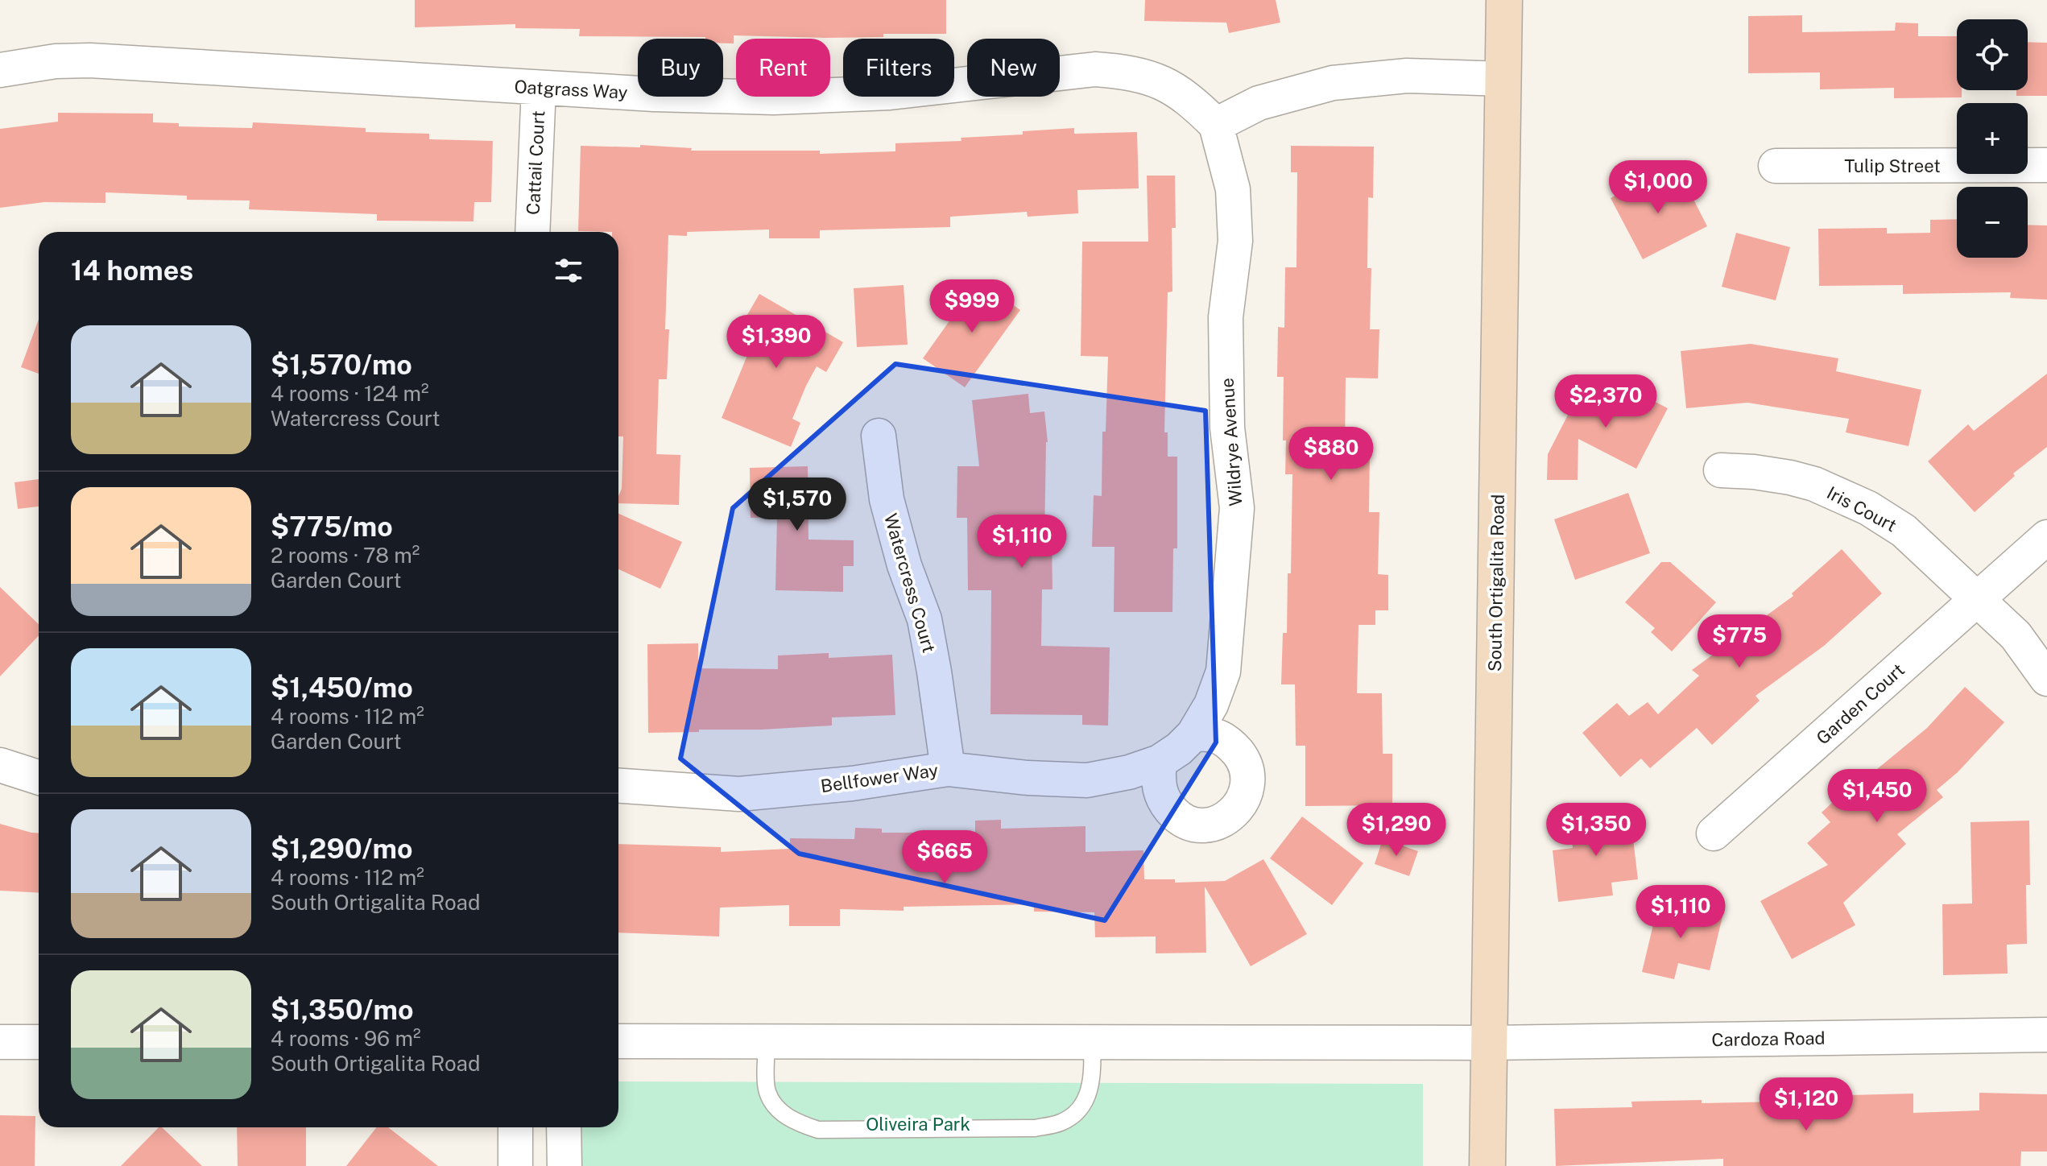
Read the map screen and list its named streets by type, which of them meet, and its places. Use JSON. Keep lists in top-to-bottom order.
{
  "streets": {
    "street": [
      "Oatgrass Way",
      "Cattail Court",
      "Tulip Street",
      "Wildrye Avenue",
      "Iris Court",
      "Watercress Court",
      "South Ortigalita Road",
      "Garden Court",
      "Bellfower Way",
      "Cardoza Road"
    ]
  },
  "crossings": [
    ["Oatgrass Way", "Cattail Court"],
    ["Oatgrass Way", "Wildrye Avenue"],
    ["Wildrye Avenue", "Bellfower Way"],
    ["Iris Court", "Garden Court"],
    ["Watercress Court", "Bellfower Way"],
    ["South Ortigalita Road", "Cardoza Road"]
  ],
  "parks": ["Oliveira Park"],
  "page": {
    "map_buttons": ["+", "−"],
    "chip": [
      "Buy",
      "Rent",
      "Filters",
      "New"
    ],
    "price": [
      "$1,000",
      "$999",
      "$1,390",
      "$2,370",
      "$880",
      "$1,570",
      "$1,110",
      "$775",
      "$1,450",
      "$1,290",
      "$1,350",
      "$665",
      "$1,110",
      "$1,120"
    ],
    "heading": "14 homes",
    "list": [
      {
        "name": "$1,570/mo",
        "note": "4 rooms · 124 m² · Watercress Court"
      },
      {
        "name": "$775/mo",
        "note": "2 rooms · 78 m² · Garden Court"
      },
      {
        "name": "$1,450/mo",
        "note": "4 rooms · 112 m² · Garden Court"
      },
      {
        "name": "$1,290/mo",
        "note": "4 rooms · 112 m² · South Ortigalita Road"
      },
      {
        "name": "$1,350/mo",
        "note": "4 rooms · 96 m² · South Ortigalita Road"
      }
    ]
  }
}
